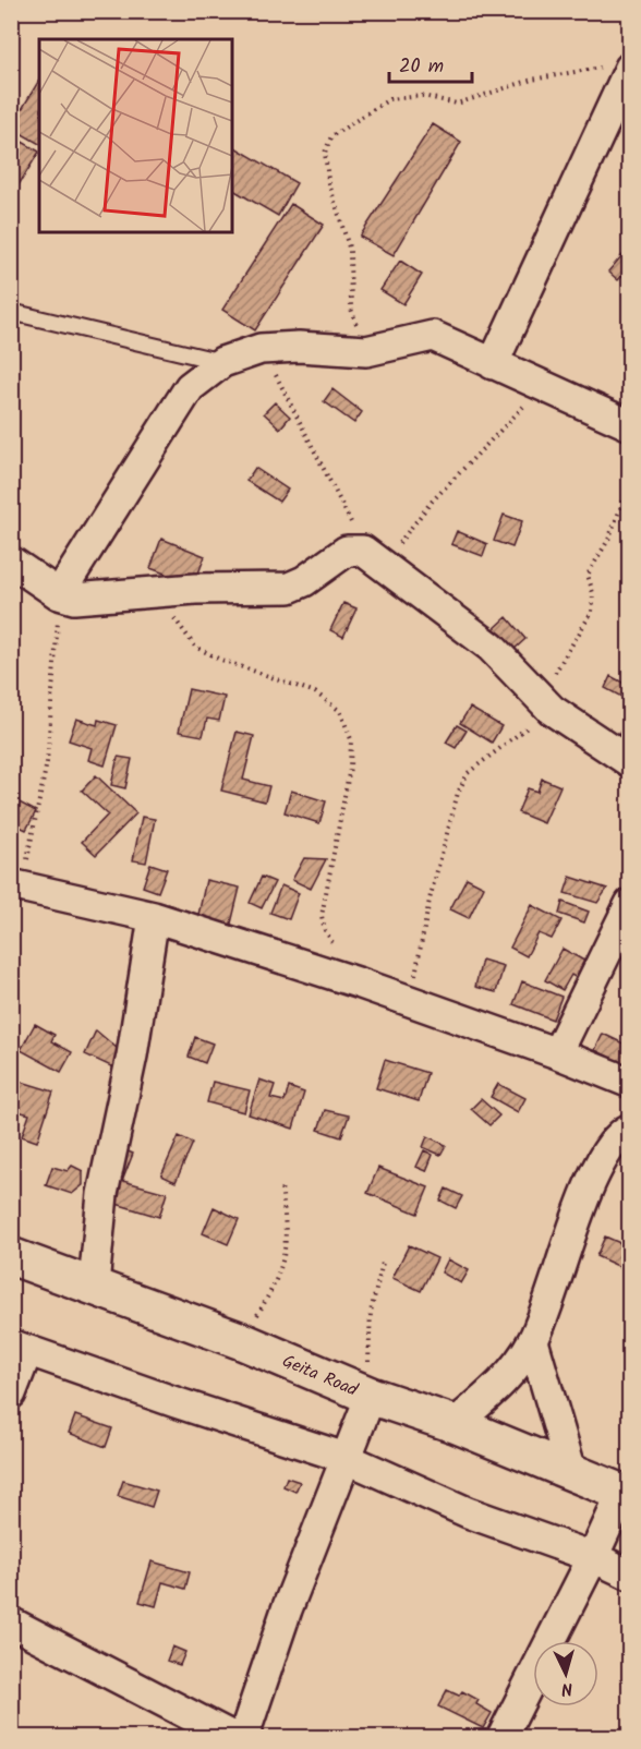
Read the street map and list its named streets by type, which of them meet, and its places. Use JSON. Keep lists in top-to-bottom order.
{
  "streets": {
    "highway": ["Geita Road"]
  },
  "scale_bar": "20 m",
  "north": "bottom"
}
